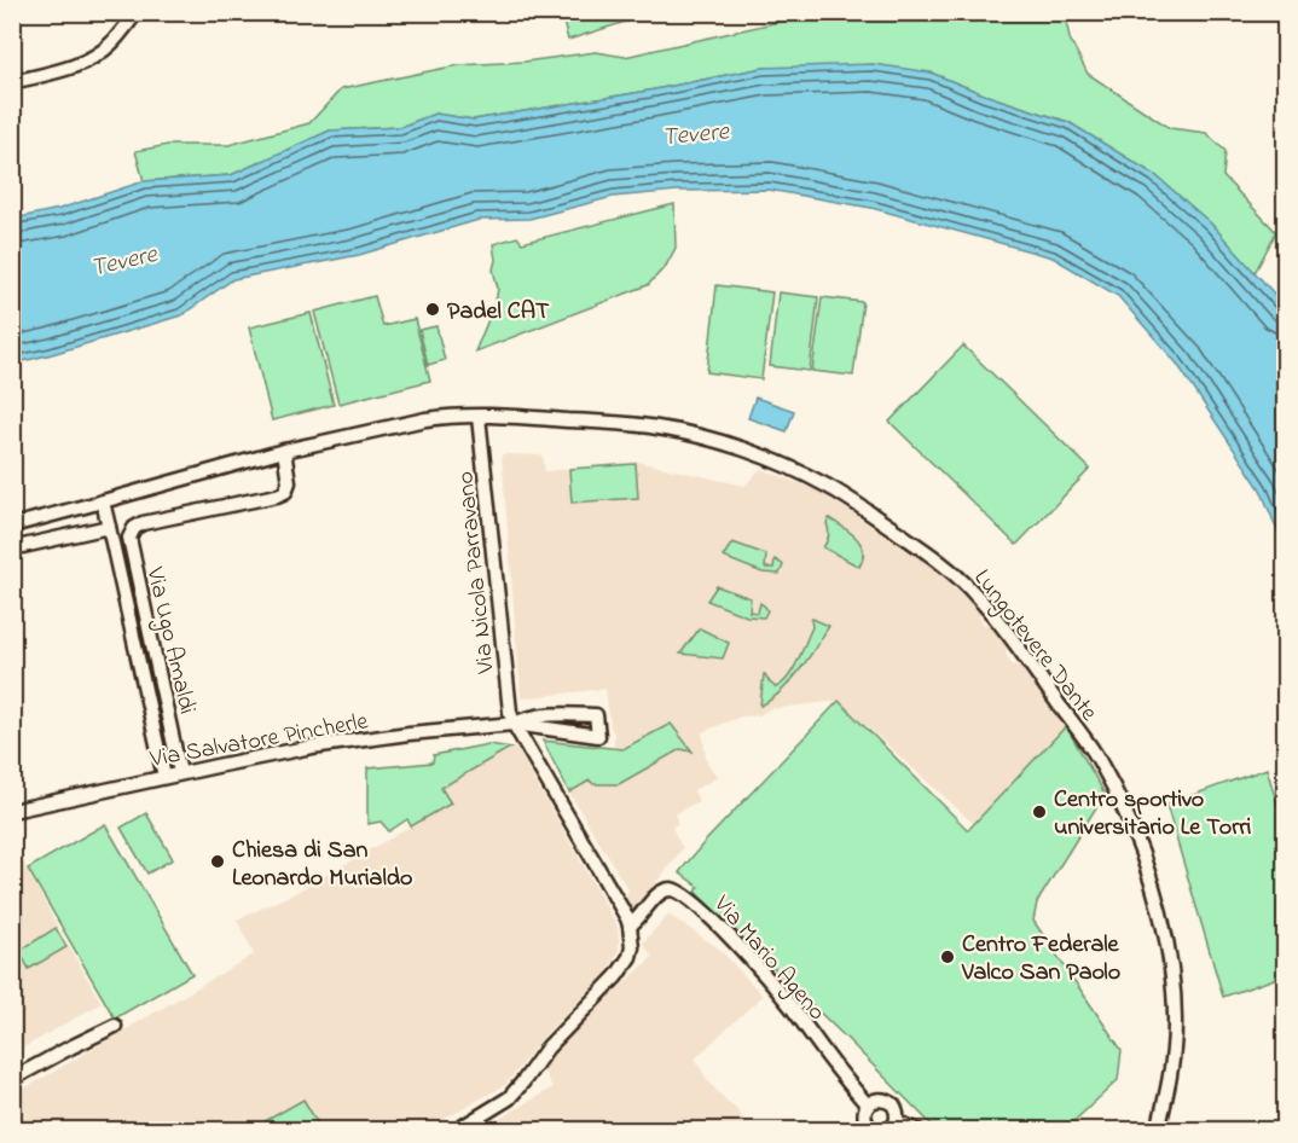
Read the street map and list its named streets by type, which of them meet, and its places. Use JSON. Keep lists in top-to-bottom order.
{
  "streets": {
    "street": [
      "Via Nicola Parravano",
      "Via Ugo Amaldi",
      "Lungotevere Dante",
      "Via Salvatore Pincherle",
      "Via Mario Ageno"
    ]
  },
  "crossings": [
    ["Via Nicola Parravano", "Lungotevere Dante"],
    ["Via Nicola Parravano", "Via Salvatore Pincherle"],
    ["Via Nicola Parravano", "Via Mario Ageno"],
    ["Via Ugo Amaldi", "Lungotevere Dante"],
    ["Via Ugo Amaldi", "Via Salvatore Pincherle"]
  ],
  "water": ["Tevere"],
  "places": [
    "Padel CAT",
    "Centro sportivo universitario Le Torri",
    "Chiesa di San Leonardo Murialdo",
    "Centro Federale Valco San Paolo"
  ]
}
